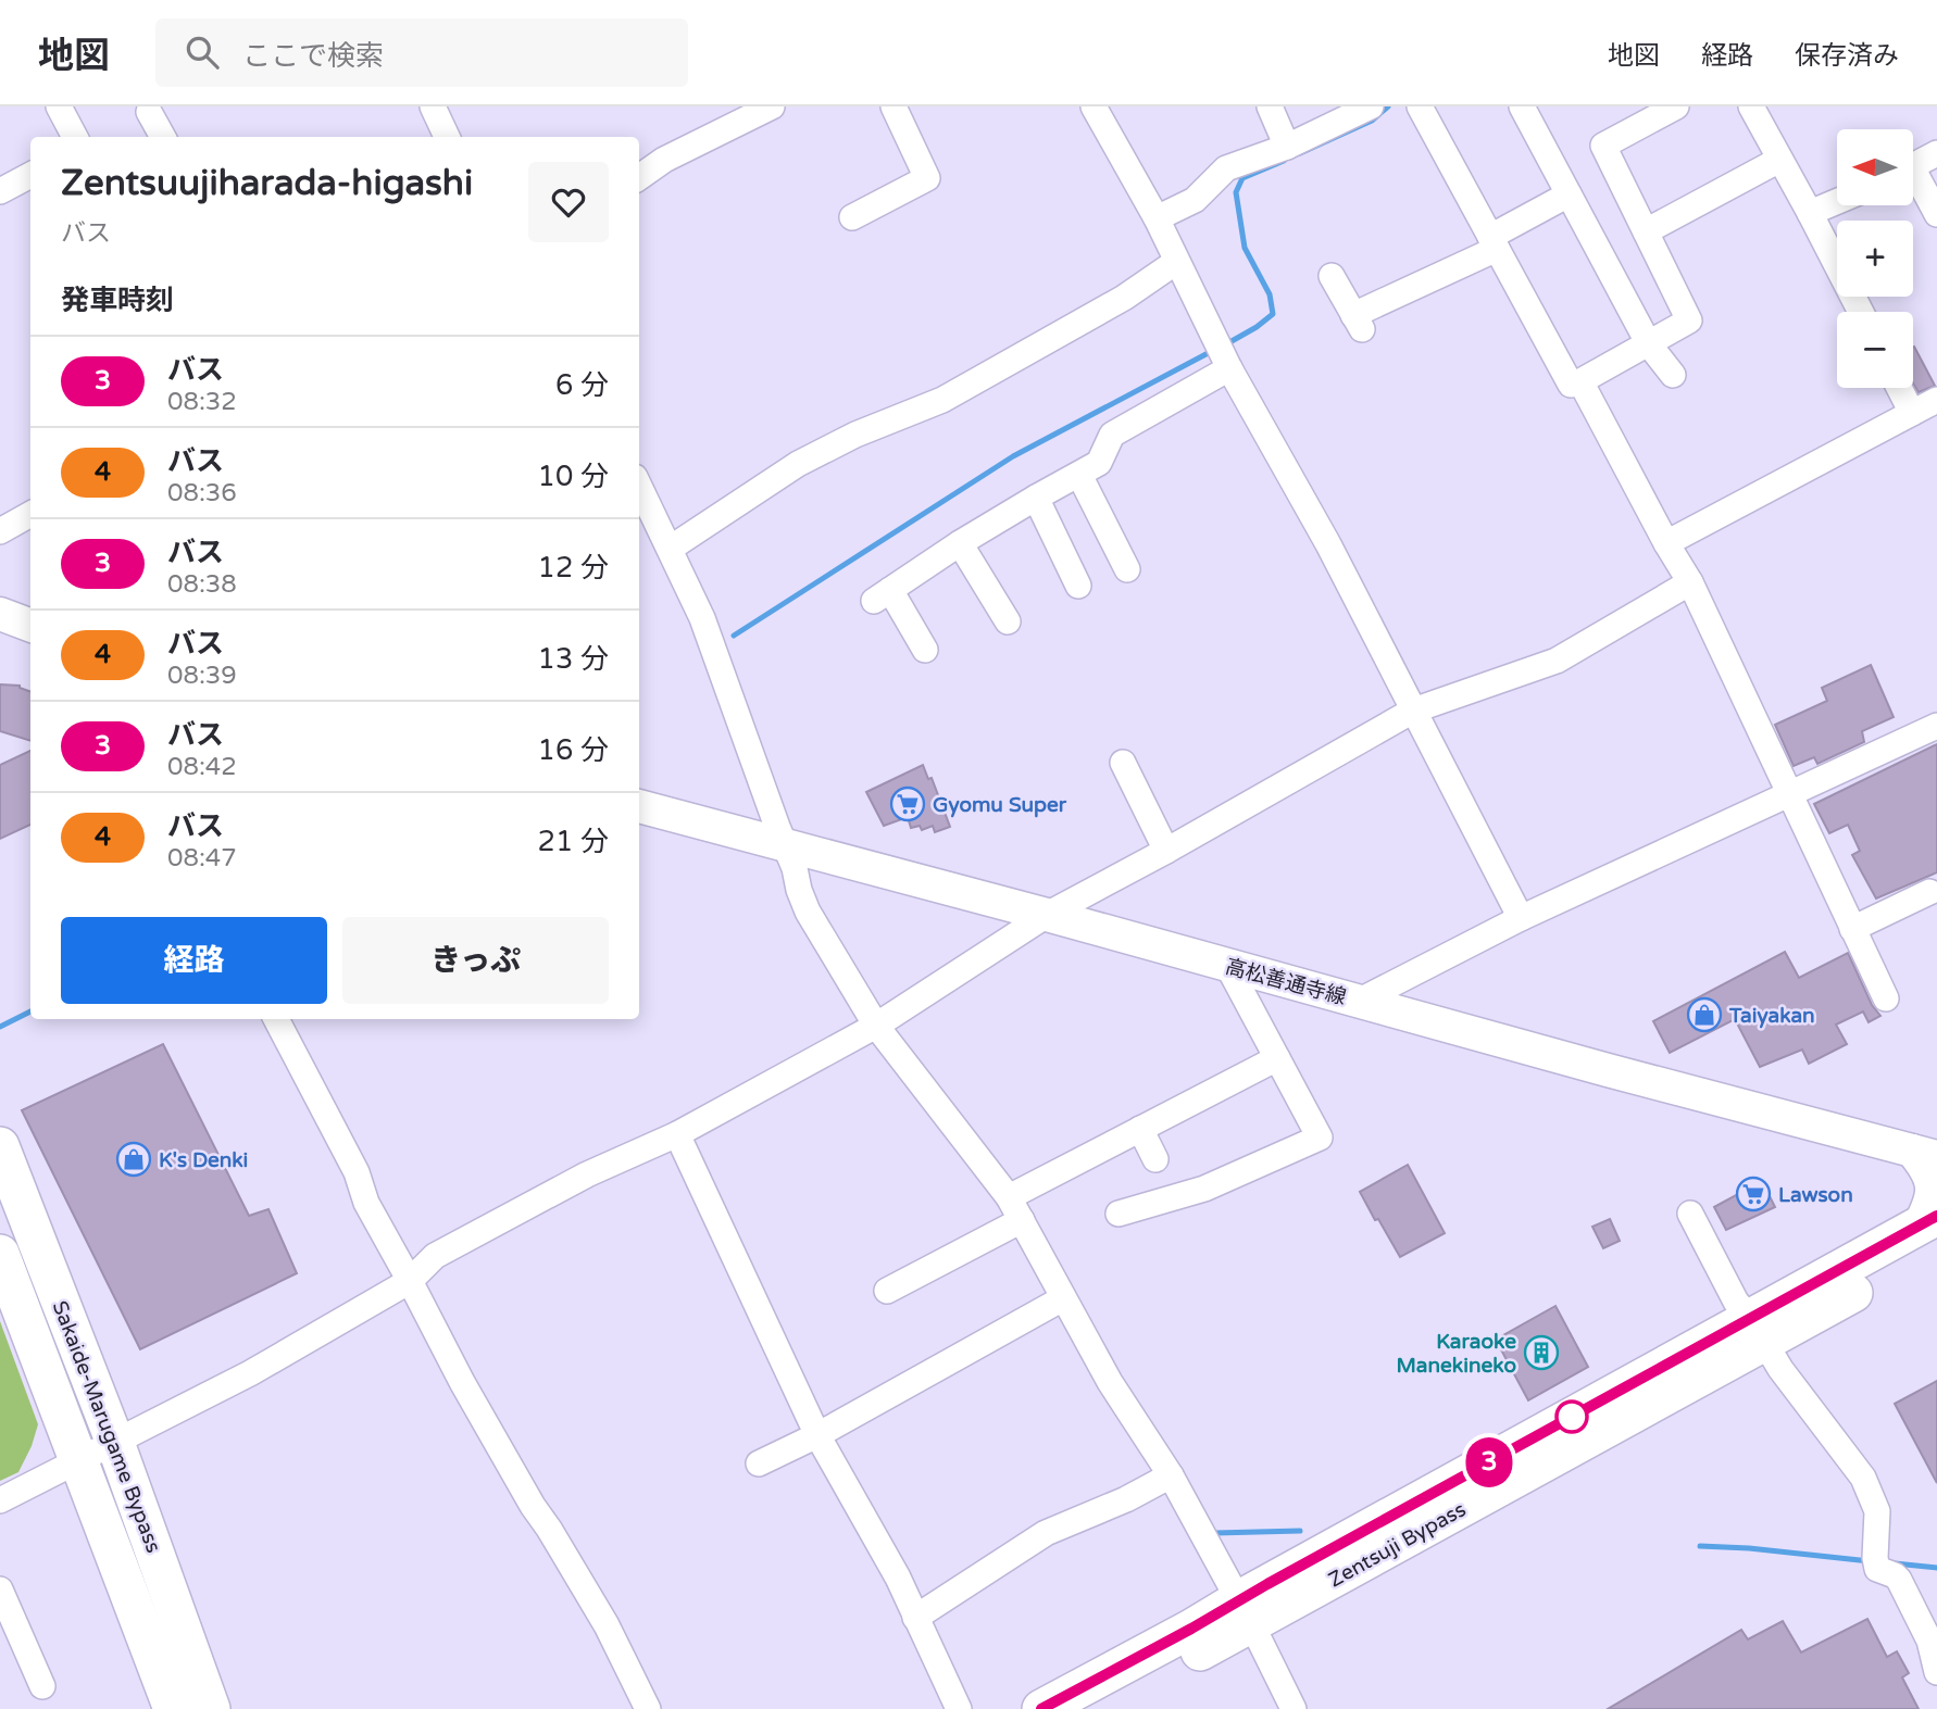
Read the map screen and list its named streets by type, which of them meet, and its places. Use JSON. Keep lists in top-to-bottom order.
{
  "streets": {
    "highway": ["Sakaide-Marugame Bypass", "Zentsuji Bypass"],
    "main road": ["高松善通寺線"]
  },
  "places": {
    "supermarket": ["Gyomu Super", "Lawson"],
    "shop": ["Taiyakan", "K's Denki"],
    "building": ["Karaoke Manekineko"]
  },
  "lines": ["bus line 3"],
  "north": "left",
  "page": {
    "header": "地図",
    "search": "ここで検索",
    "nav": ["地図", "経路", "保存済み"],
    "on_map": "3",
    "map_buttons": ["+", "−"],
    "heading": [
      ["Zentsuujiharada-higashi", "バス"],
      "発車時刻"
    ],
    "list": [
      {
        "mark": "3",
        "name": "バス",
        "note": "08:32",
        "value": "6 分"
      },
      {
        "mark": "4",
        "name": "バス",
        "note": "08:36",
        "value": "10 分"
      },
      {
        "mark": "3",
        "name": "バス",
        "note": "08:38",
        "value": "12 分"
      },
      {
        "mark": "4",
        "name": "バス",
        "note": "08:39",
        "value": "13 分"
      },
      {
        "mark": "3",
        "name": "バス",
        "note": "08:42",
        "value": "16 分"
      },
      {
        "mark": "4",
        "name": "バス",
        "note": "08:47",
        "value": "21 分"
      }
    ],
    "buttons": ["経路", "きっぷ"]
  }
}
